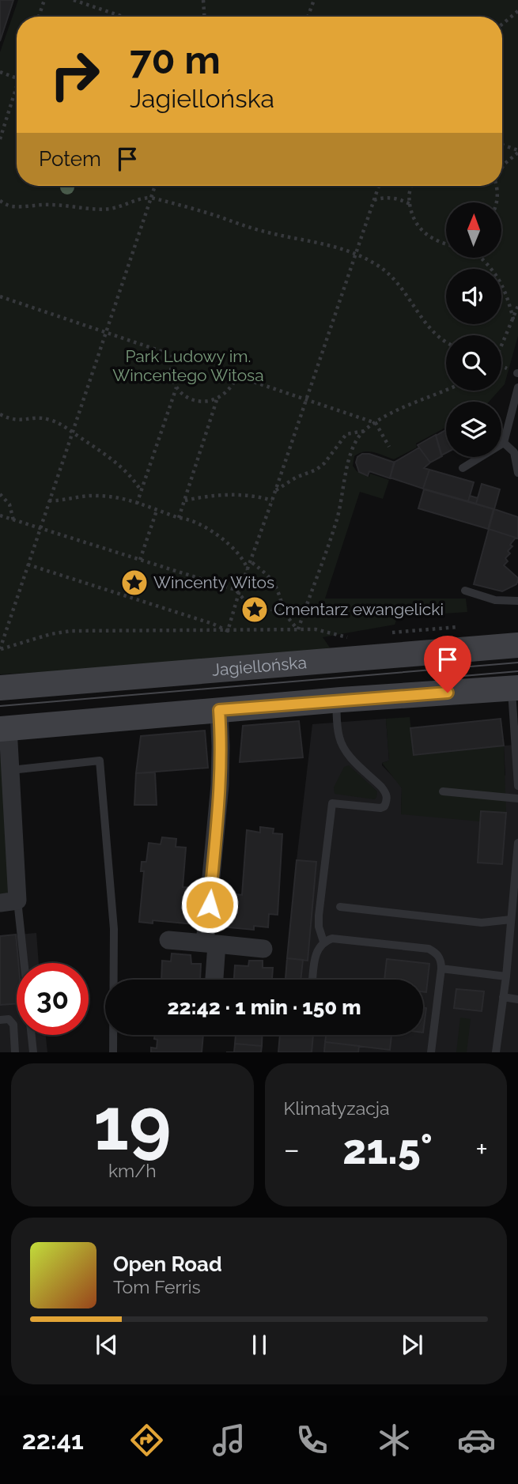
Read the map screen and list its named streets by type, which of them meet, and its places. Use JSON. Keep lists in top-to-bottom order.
{
  "streets": {
    "main road": ["Jagiellońska"]
  },
  "parks": ["Park Ludowy im. Wincentego Witosa"],
  "places": {
    "place": ["Wincenty Witos", "Cmentarz ewangelicki"]
  },
  "north": "top",
  "page": {
    "turn": ["70 m", "Jagiellońska"],
    "then": "Potem",
    "limit": "30",
    "trip": "22:42 · 1 min · 150 m",
    "tile": [
      ["19", "km/h"],
      "Klimatyzacja"
    ],
    "heat": ["−", "21.5°", "+"],
    "song": ["Open Road", "Tom Ferris"],
    "tabs": "22:41"
  }
}
